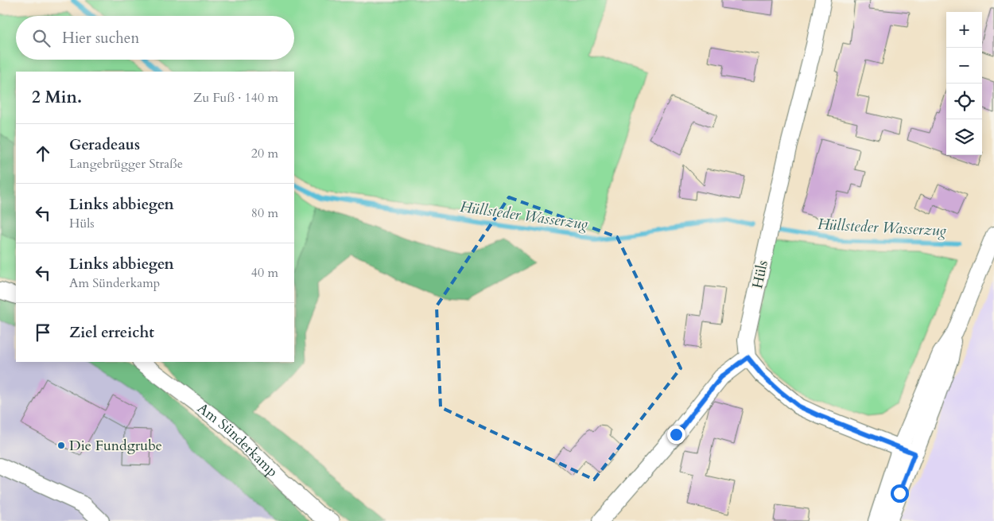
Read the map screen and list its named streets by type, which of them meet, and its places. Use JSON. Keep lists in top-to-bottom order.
{
  "streets": {
    "street": ["Hüls", "Am Sünderkamp"]
  },
  "water": ["Hüllsteder Wasserzug"],
  "places": ["Die Fundgrube"],
  "page": {
    "map_buttons": ["+", "−"],
    "search": "Hier suchen",
    "heading": ["2 Min.", "Zu Fuß · 140 m"],
    "list": [
      ["Geradeaus", "Langebrügger Straße", "20 m"],
      ["Links abbiegen", "Hüls", "80 m"],
      ["Links abbiegen", "Am Sünderkamp", "40 m"],
      "Ziel erreicht"
    ]
  }
}
